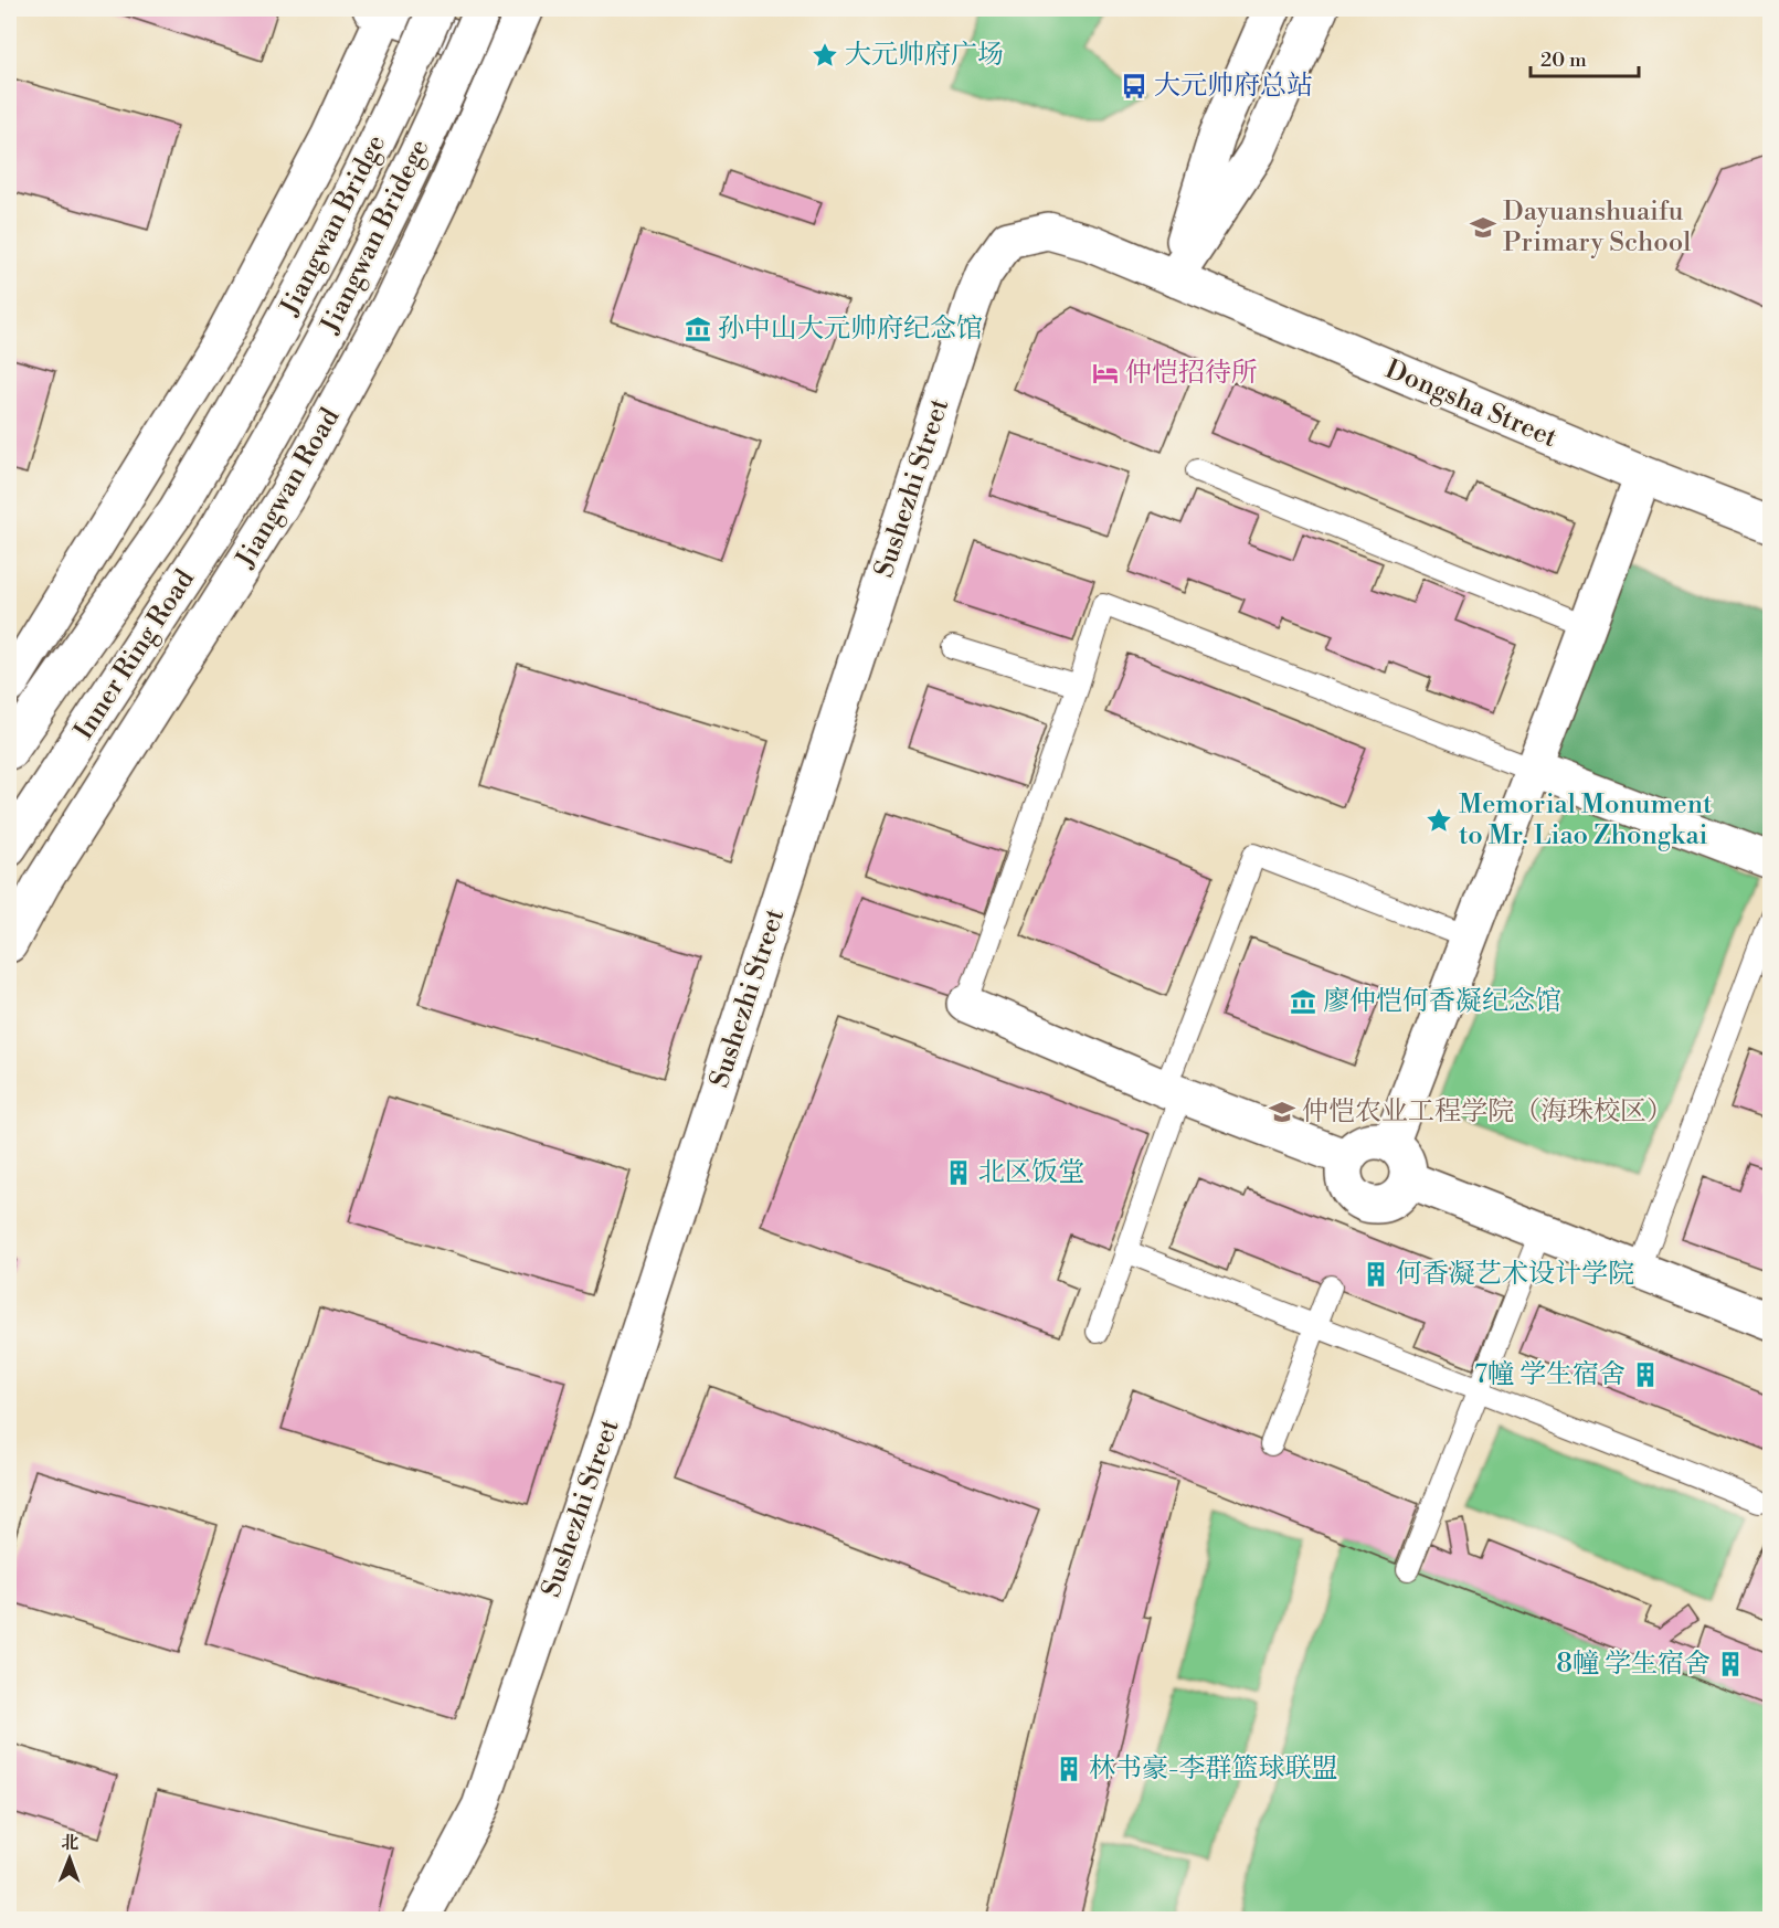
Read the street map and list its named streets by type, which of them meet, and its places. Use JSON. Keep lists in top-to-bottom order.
{
  "streets": {
    "main road": [
      "Jiangwan Bridge",
      "Jiangwan Bridege",
      "Dongsha Street",
      "Jiangwan Road",
      "Sushezhi Street",
      "Inner Ring Road"
    ]
  },
  "crossings": [
    ["Jiangwan Bridge", "Inner Ring Road"],
    ["Jiangwan Bridege", "Inner Ring Road"],
    ["Dongsha Street", "Sushezhi Street"]
  ],
  "places": {
    "place": ["大元帅府广场", "Memorial Monument to Mr. Liao Zhongkai"],
    "bus stop": ["大元帅府总站"],
    "school or university": ["Dayuanshuaifu Primary School", "仲恺农业工程学院（海珠校区）"],
    "museum": ["孙中山大元帅府纪念馆", "廖仲恺何香凝纪念馆"],
    "hotel": ["仲恺招待所"],
    "building": [
      "北区饭堂",
      "何香凝艺术设计学院",
      "7幢 学生宿舍",
      "8幢 学生宿舍",
      "林书豪-李群篮球联盟"
    ]
  },
  "scale_bar": "20 m",
  "north": "top"
}
